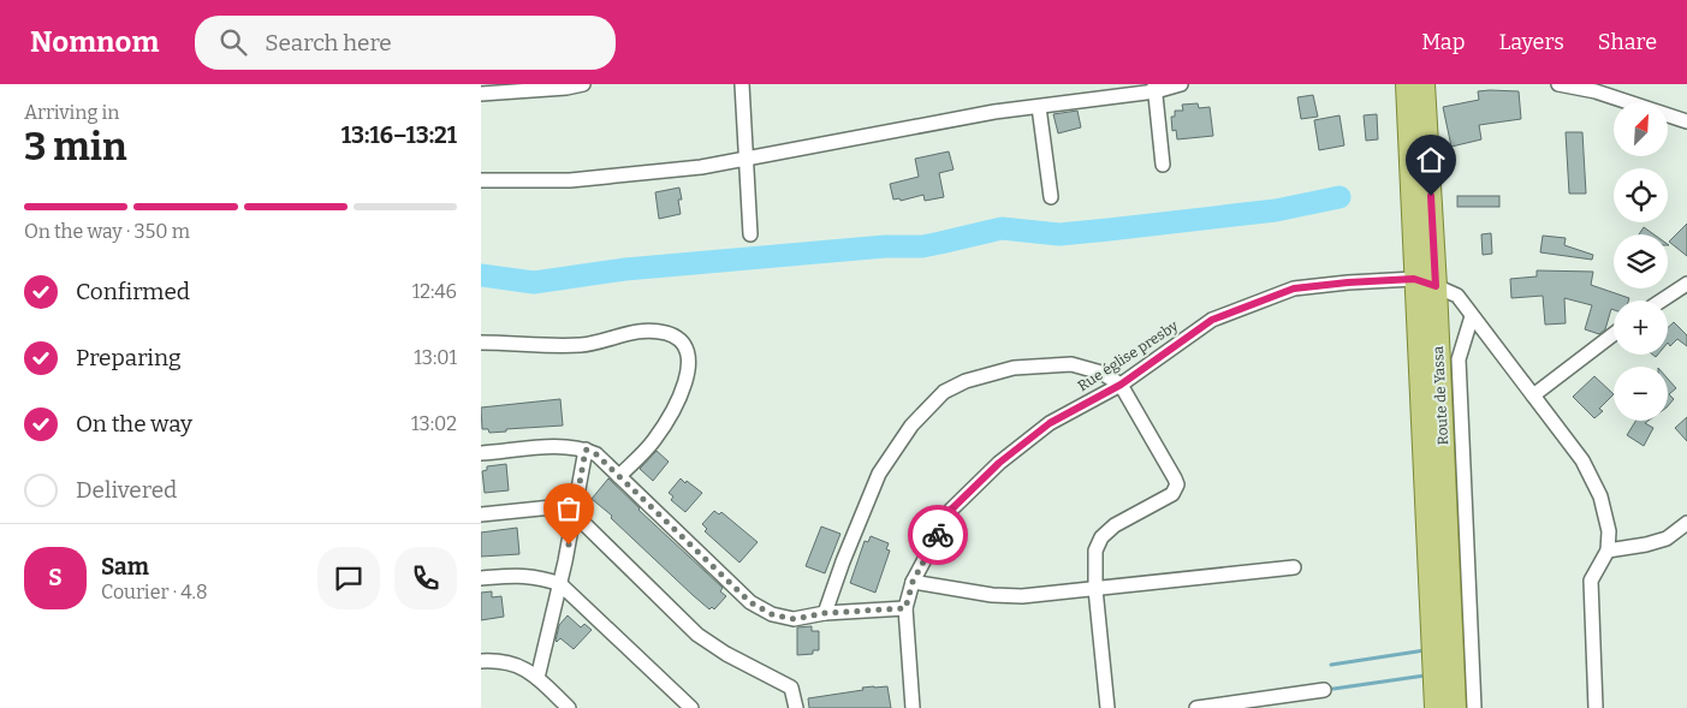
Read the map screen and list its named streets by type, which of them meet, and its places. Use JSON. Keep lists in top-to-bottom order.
{
  "streets": {
    "main road": ["Route de Yassa"],
    "street": ["Rue église presby"]
  },
  "crossings": [
    ["Rue église presby", "Route de Yassa"]
  ],
  "north": "top right",
  "page": {
    "header": "Nomnom",
    "search": "Search here",
    "nav": ["Map", "Layers", "Share"],
    "heading": ["3 min", "Arriving in", "13:16–13:21"],
    "panel": ["Sam", "Courier · 4.8"],
    "map_buttons": ["+", "−"],
    "bar": "On the way · 350 m",
    "list": [
      ["Confirmed", "12:46"],
      ["Preparing", "13:01"],
      ["On the way", "13:02"],
      "Delivered"
    ],
    "round": "S"
  }
}
